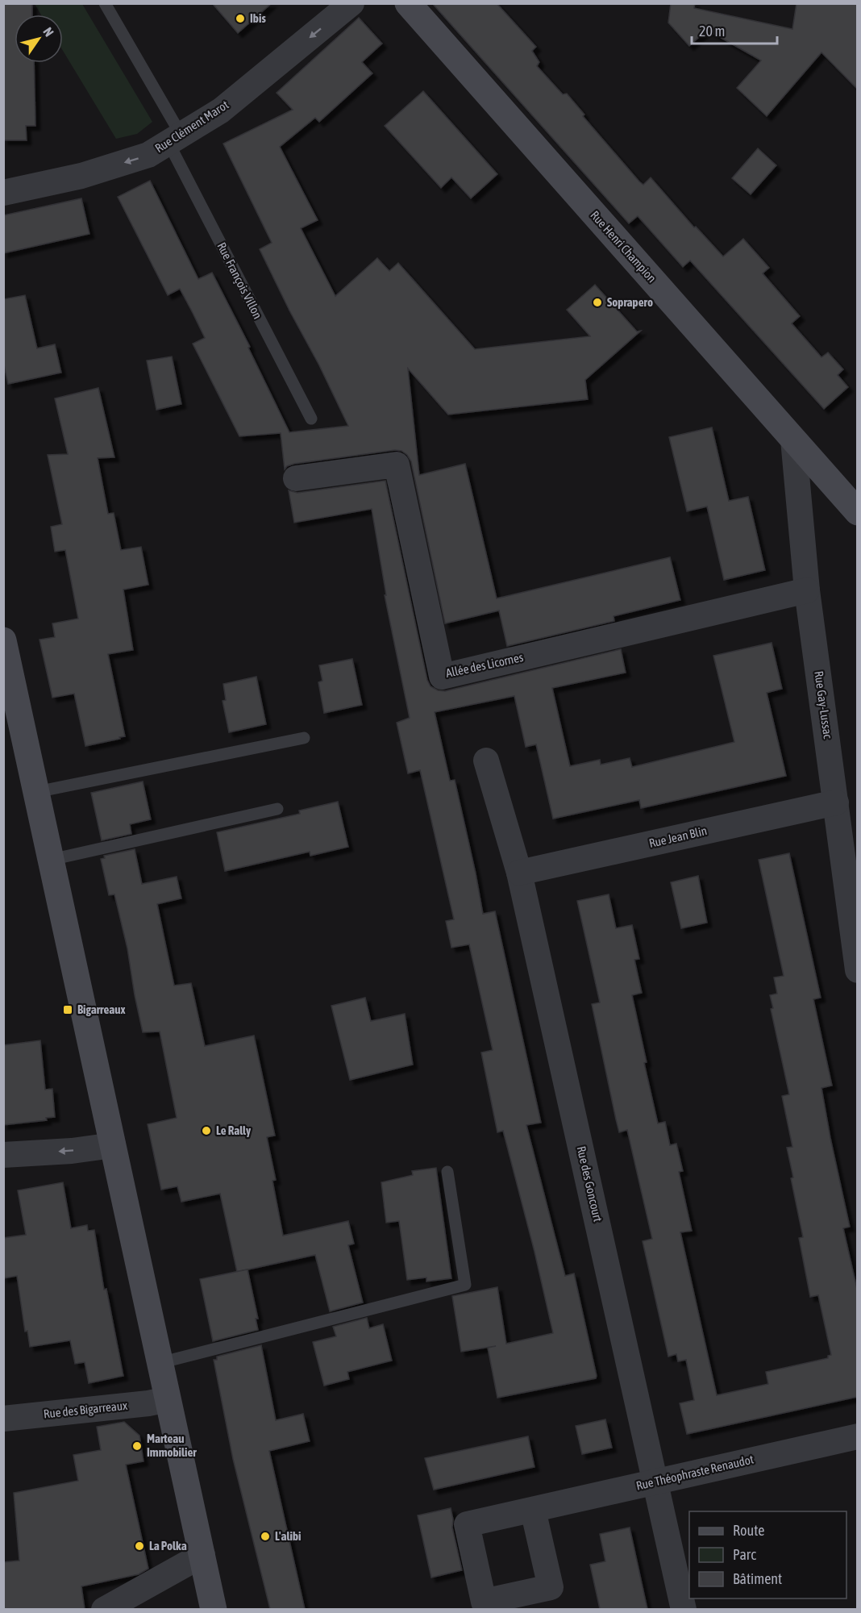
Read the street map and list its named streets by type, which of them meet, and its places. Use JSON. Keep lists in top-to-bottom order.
{
  "streets": {
    "main road": ["Rue Henri Champion"],
    "street": [
      "Rue Clément Marot",
      "Allée des Licornes",
      "Rue Gay-Lussac",
      "Rue Jean Blin",
      "Rue des Goncourt",
      "Rue des Bigarreaux",
      "Rue Théophraste Renaudot"
    ],
    "lane": ["Rue François Villon"]
  },
  "crossings": [
    ["Rue Clément Marot", "Rue François Villon"],
    ["Rue Henri Champion", "Rue Gay-Lussac"],
    ["Allée des Licornes", "Rue Gay-Lussac"],
    ["Rue Gay-Lussac", "Rue Jean Blin"],
    ["Rue Jean Blin", "Rue des Goncourt"],
    ["Rue des Goncourt", "Rue Théophraste Renaudot"]
  ],
  "one_way": ["Rue Clément Marot"],
  "places": {
    "other": [
      "Ibis",
      "Soprapero",
      "Le Rally",
      "Marteau Immobilier",
      "L'alibi",
      "La Polka"
    ],
    "transit": ["Bigarreaux"]
  },
  "legend": ["Route", "Parc", "Bâtiment"],
  "scale_bar": "20 m",
  "north": "top right"
}
